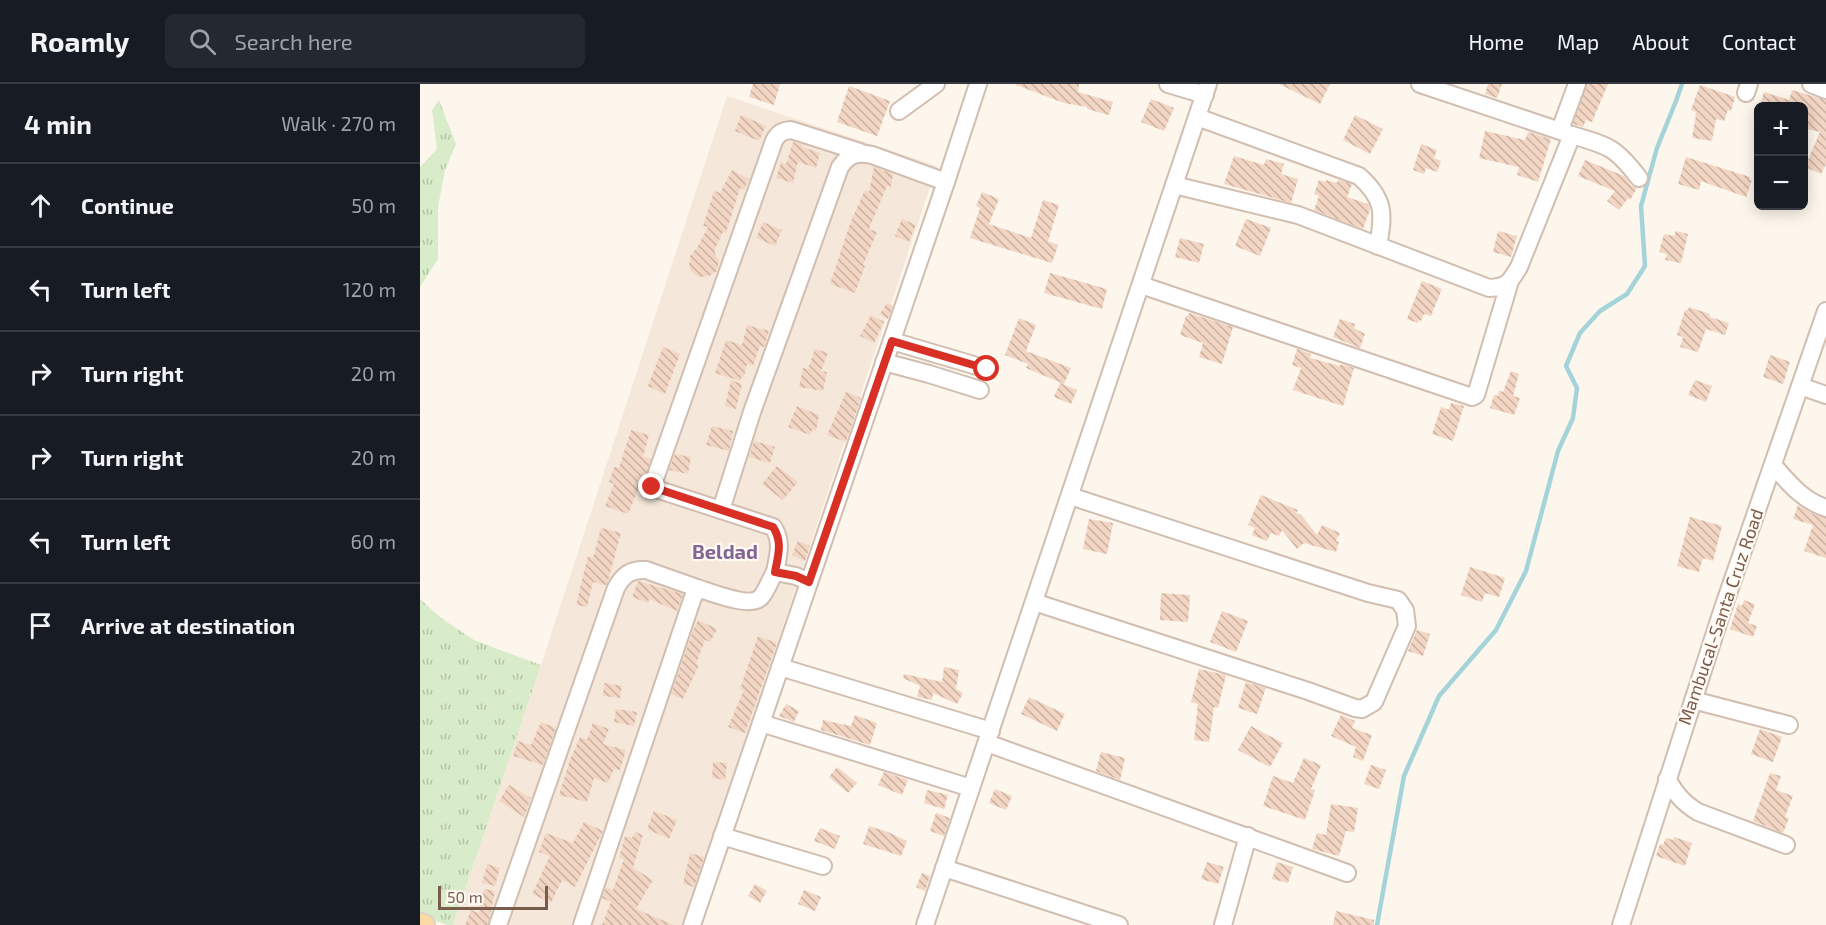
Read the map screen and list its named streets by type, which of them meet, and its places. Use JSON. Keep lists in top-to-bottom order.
{
  "streets": {
    "street": ["Mambucal-Santa Cruz Road"]
  },
  "districts": ["Beldad"],
  "scale_bar": "50 m",
  "page": {
    "header": "Roamly",
    "search": "Search here",
    "nav": [
      "Home",
      "Map",
      "About",
      "Contact"
    ],
    "heading": ["4 min", "Walk · 270 m"],
    "map_buttons": ["+", "−"],
    "list": [
      ["Continue", "50 m"],
      ["Turn left", "120 m"],
      ["Turn right", "20 m"],
      ["Turn right", "20 m"],
      ["Turn left", "60 m"],
      "Arrive at destination"
    ],
    "scale": "50 m"
  }
}
